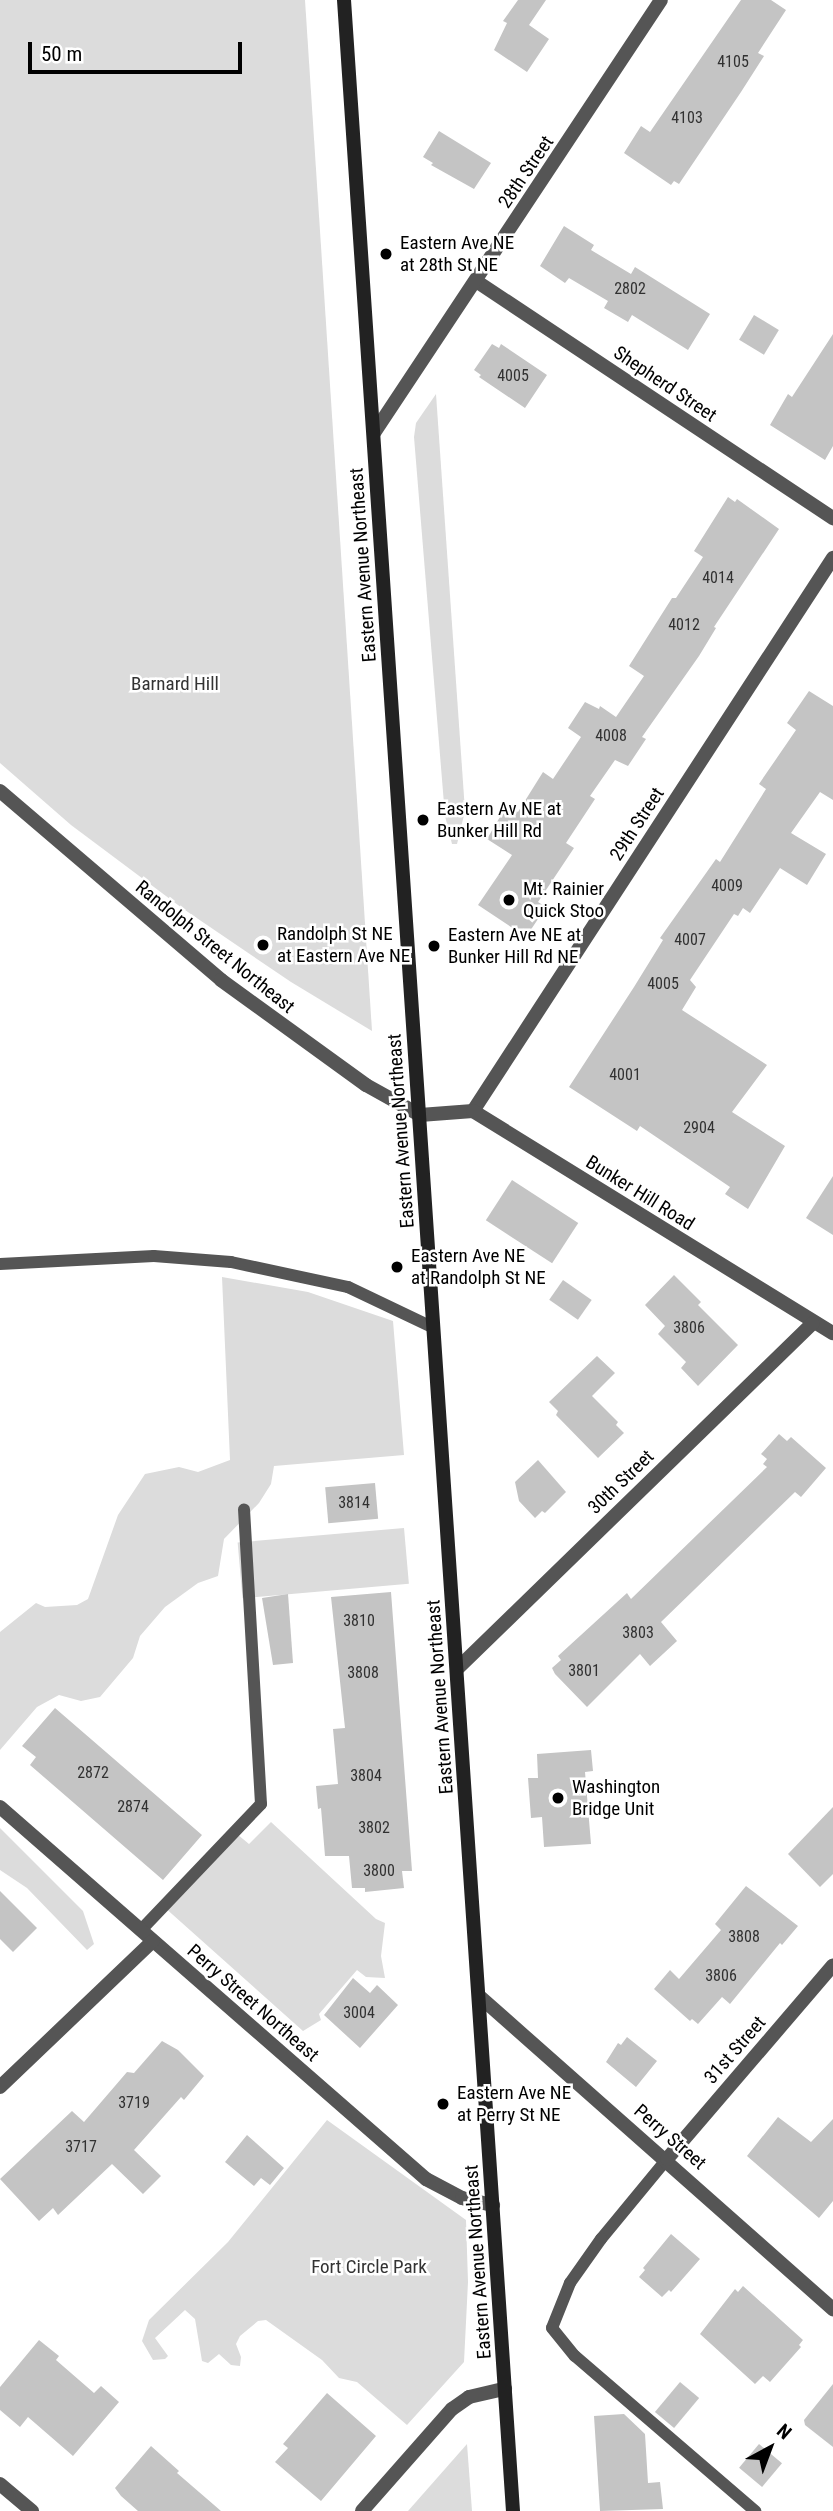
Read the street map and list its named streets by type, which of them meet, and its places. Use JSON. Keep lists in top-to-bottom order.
{
  "streets": {
    "main road": ["Eastern Avenue Northeast"],
    "street": [
      "28th Street",
      "Shepherd Street",
      "29th Street",
      "Randolph Street Northeast",
      "Bunker Hill Road",
      "30th Street",
      "Perry Street Northeast",
      "31st Street",
      "Perry Street"
    ]
  },
  "crossings": [
    ["28th Street", "Shepherd Street"],
    ["28th Street", "Eastern Avenue Northeast"],
    ["Eastern Avenue Northeast", "Randolph Street Northeast"],
    ["Eastern Avenue Northeast", "30th Street"],
    ["Eastern Avenue Northeast", "Perry Street Northeast"],
    ["Eastern Avenue Northeast", "Perry Street"],
    ["29th Street", "Bunker Hill Road"],
    ["Bunker Hill Road", "30th Street"],
    ["31st Street", "Perry Street"]
  ],
  "parks": ["Barnard Hill", "Fort Circle Park"],
  "places": [
    "Eastern Ave NE at 28th St NE",
    "Eastern Av NE at Bunker Hill Rd",
    "Mt. Rainier Quick Stoo",
    "Randolph St NE at Eastern Ave NE",
    "Eastern Ave NE at Bunker Hill Rd NE",
    "Eastern Ave NE at Randolph St NE",
    "Washington Bridge Unit",
    "Eastern Ave NE at Perry St NE"
  ],
  "house_numbers": [
    "4105",
    "4103",
    "2802",
    "4005",
    "4014",
    "4012",
    "4008",
    "4009",
    "4007",
    "4005",
    "4001",
    "2904",
    "3806",
    "3814",
    "3810",
    "3803",
    "3801",
    "3808",
    "2872",
    "3804",
    "2874",
    "3802",
    "3800",
    "3808",
    "3806",
    "3004",
    "3719",
    "3717"
  ],
  "scale_bar": "50 m",
  "north": "top right"
}
